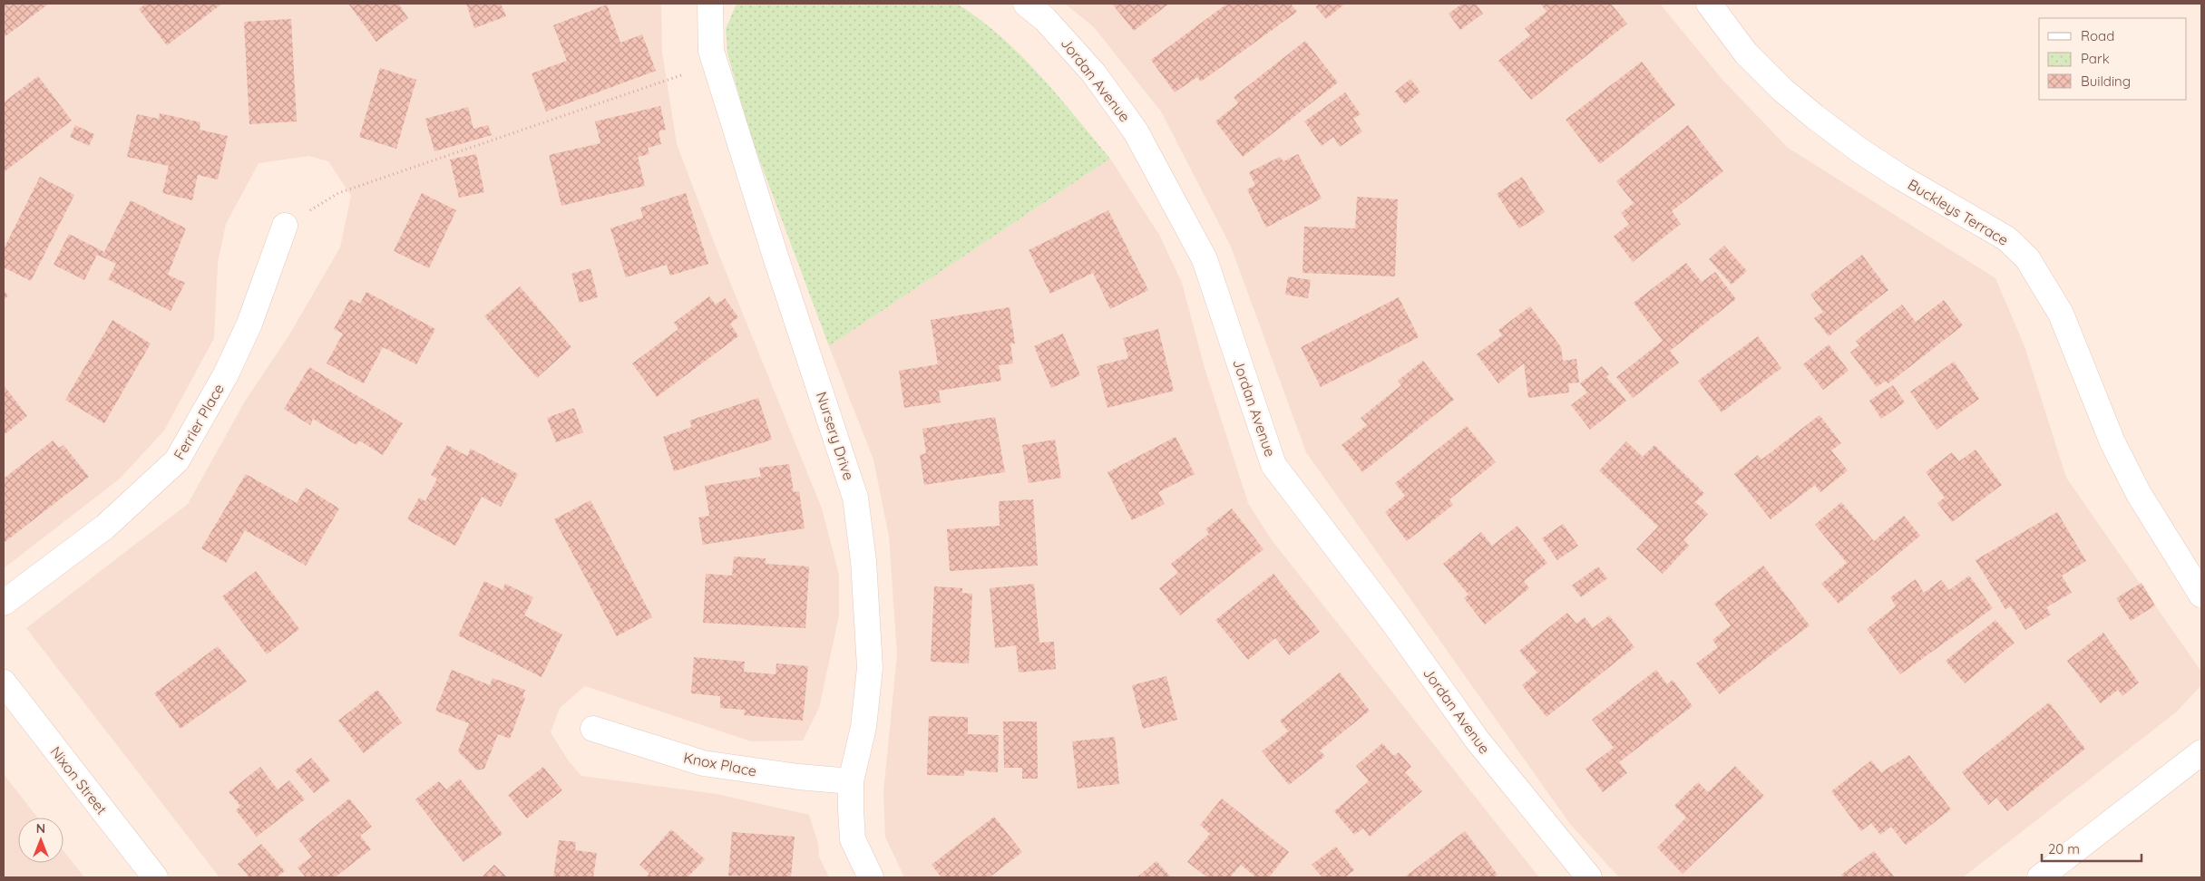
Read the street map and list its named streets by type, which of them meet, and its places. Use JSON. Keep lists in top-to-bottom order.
{
  "streets": {
    "street": [
      "Jordan Avenue",
      "Buckleys Terrace",
      "Ferrier Place",
      "Nursery Drive",
      "Knox Place",
      "Nixon Street"
    ]
  },
  "crossings": [
    ["Nursery Drive", "Knox Place"]
  ],
  "legend": ["Road", "Park", "Building"],
  "scale_bar": "20 m",
  "north": "top"
}
